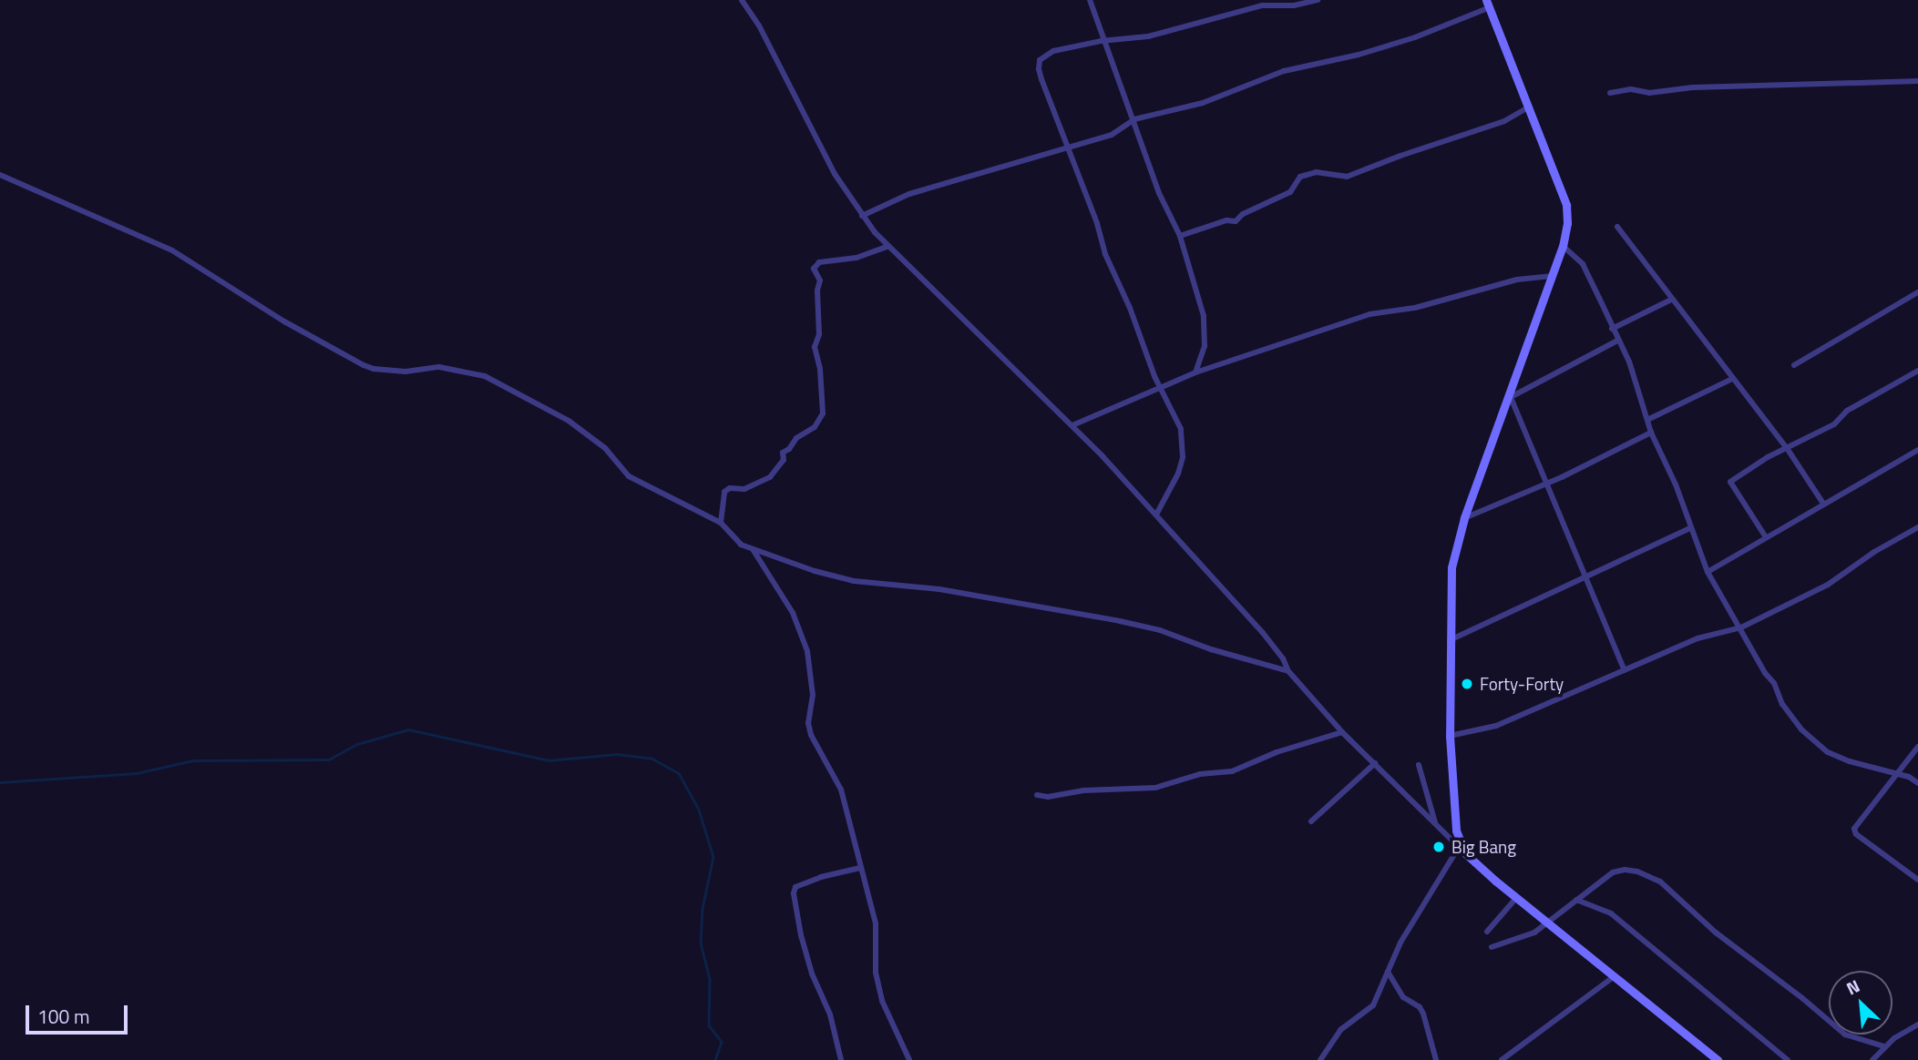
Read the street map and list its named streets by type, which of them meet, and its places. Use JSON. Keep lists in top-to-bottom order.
{
  "places": ["Forty-Forty", "Big Bang"],
  "scale_bar": "100 m",
  "north": "top left"
}
